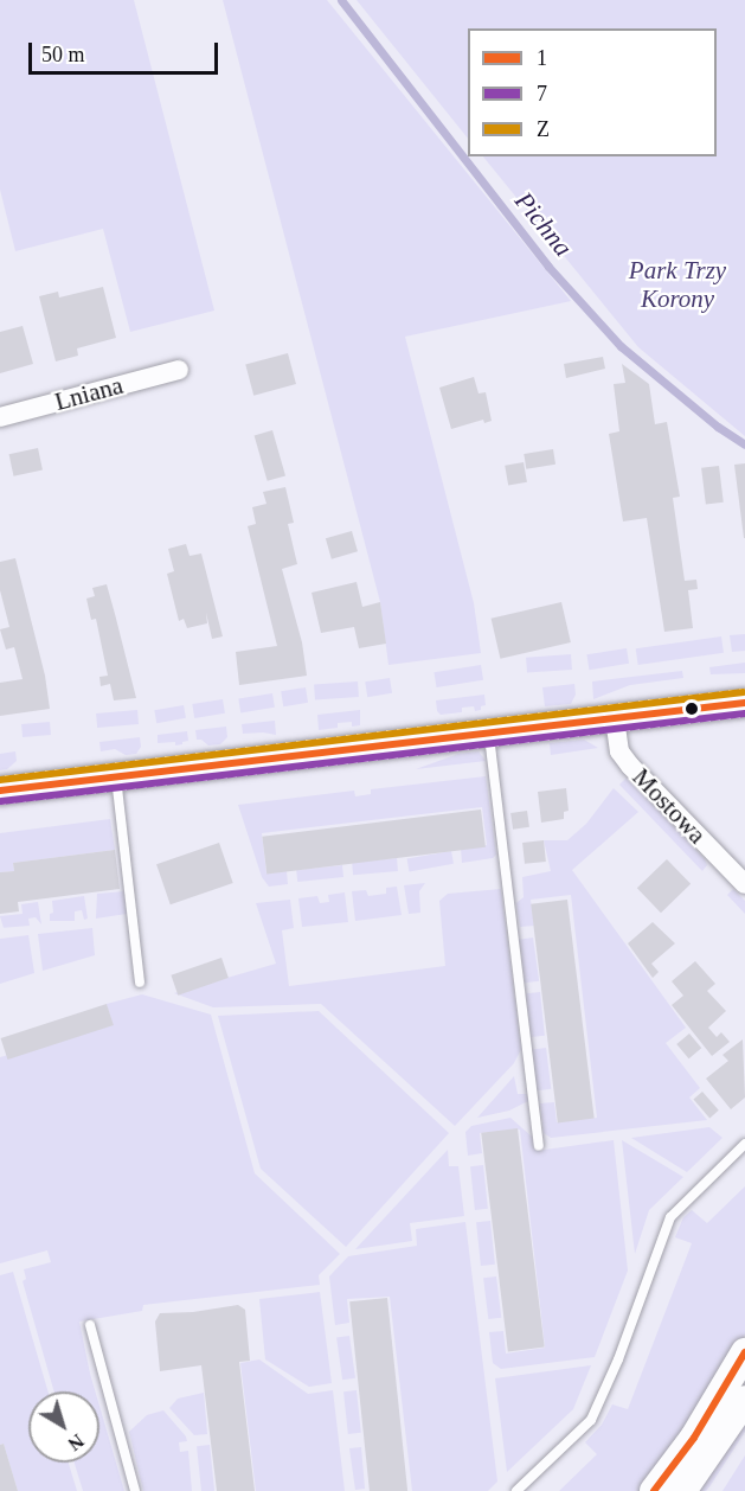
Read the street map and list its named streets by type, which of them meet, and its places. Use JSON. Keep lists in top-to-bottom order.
{
  "streets": {
    "street": ["Lniana", "Mostowa"]
  },
  "water": ["Pichna"],
  "parks": ["Park Trzy Korony"],
  "lines": ["transit line Z", "transit line 1", "transit line 7"],
  "legend": ["1", "7", "Z"],
  "scale_bar": "50 m",
  "north": "bottom right"
}
